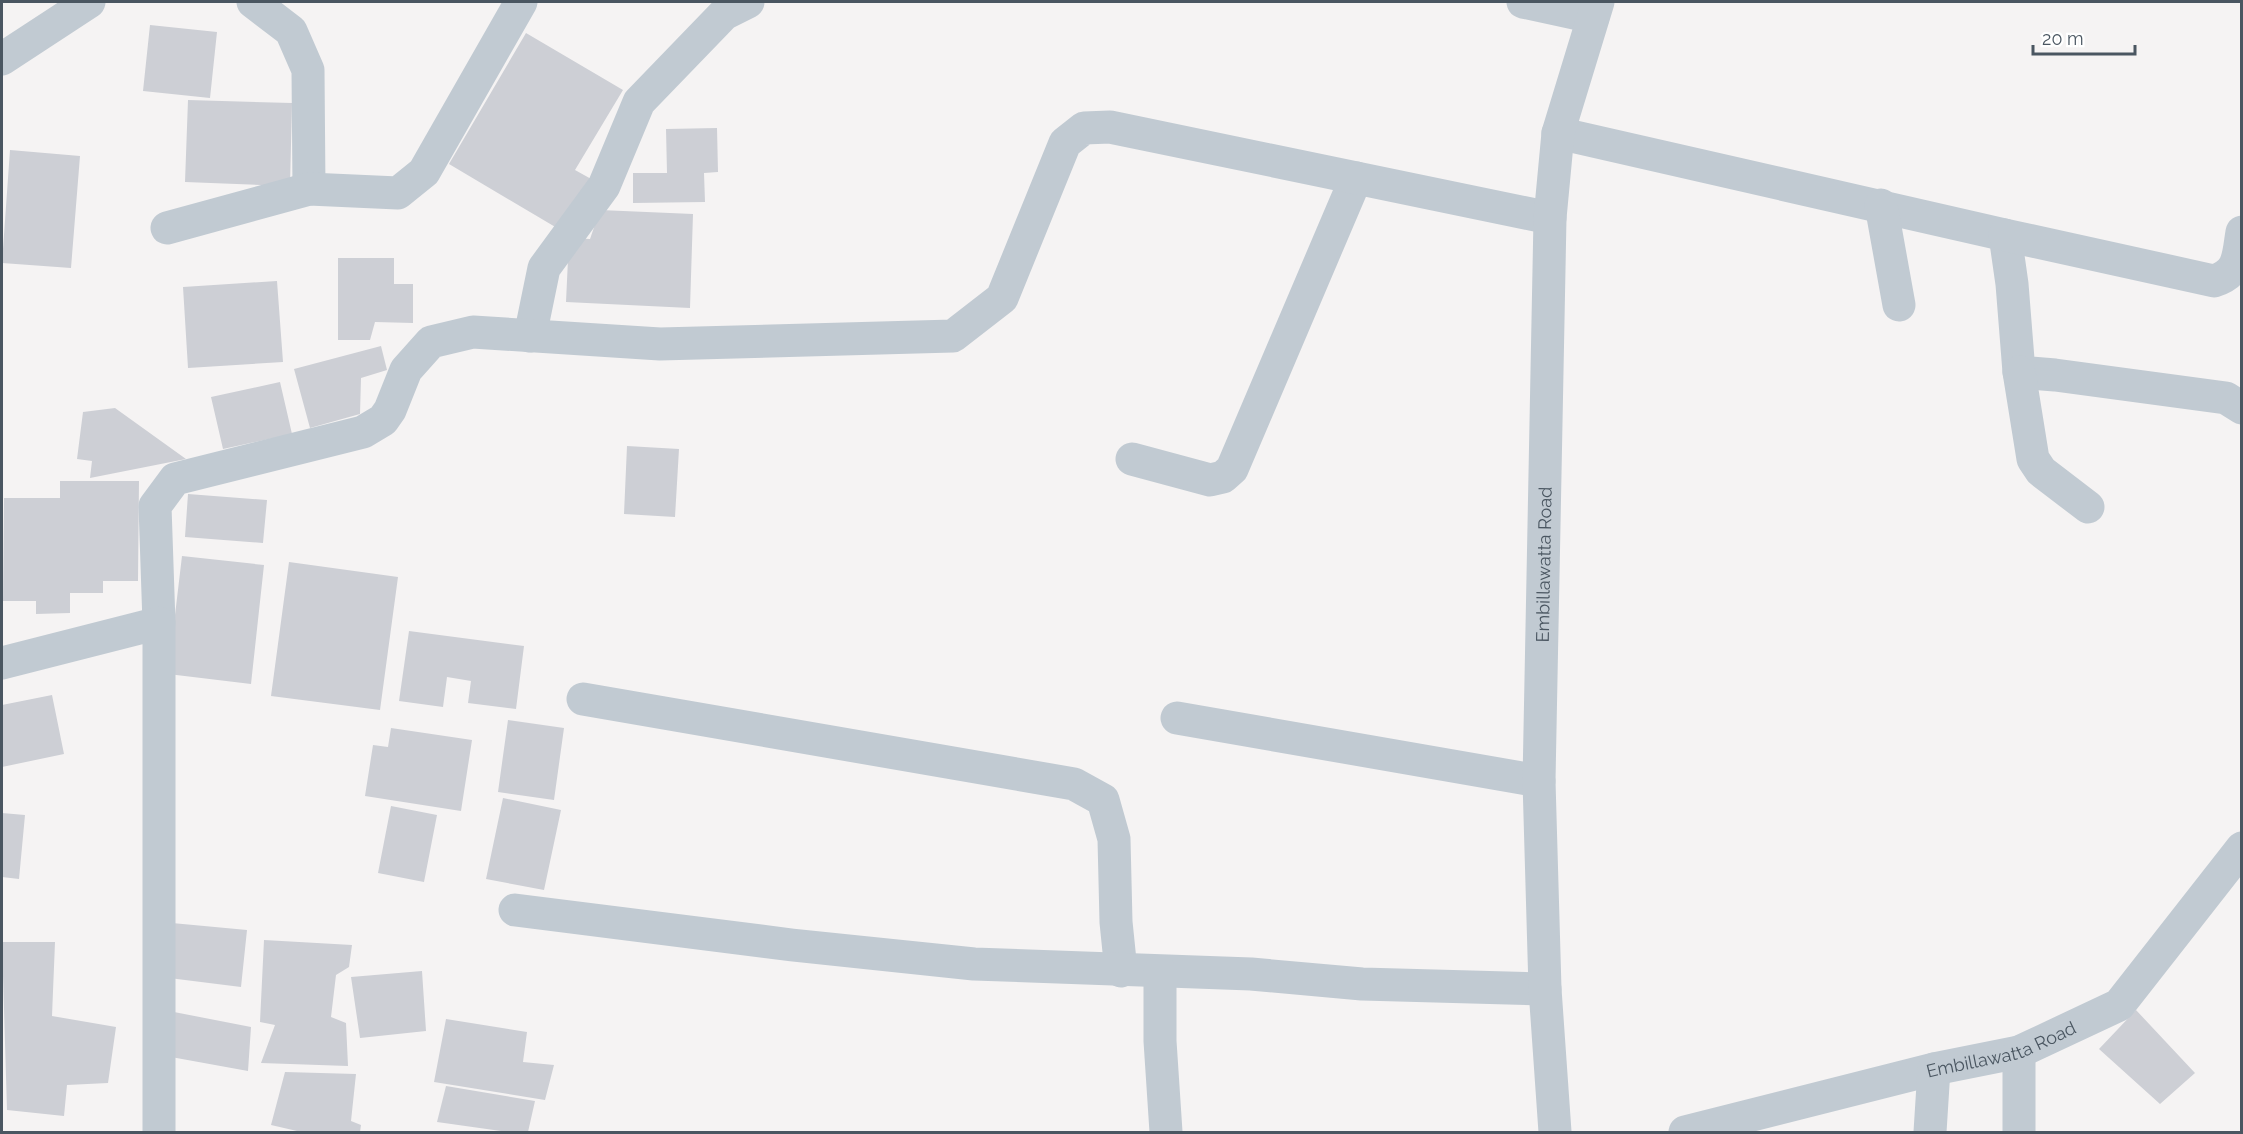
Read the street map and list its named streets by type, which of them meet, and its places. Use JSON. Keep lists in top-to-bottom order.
{
  "streets": {
    "street": ["Embillawatta Road"]
  },
  "scale_bar": "20 m"
}
